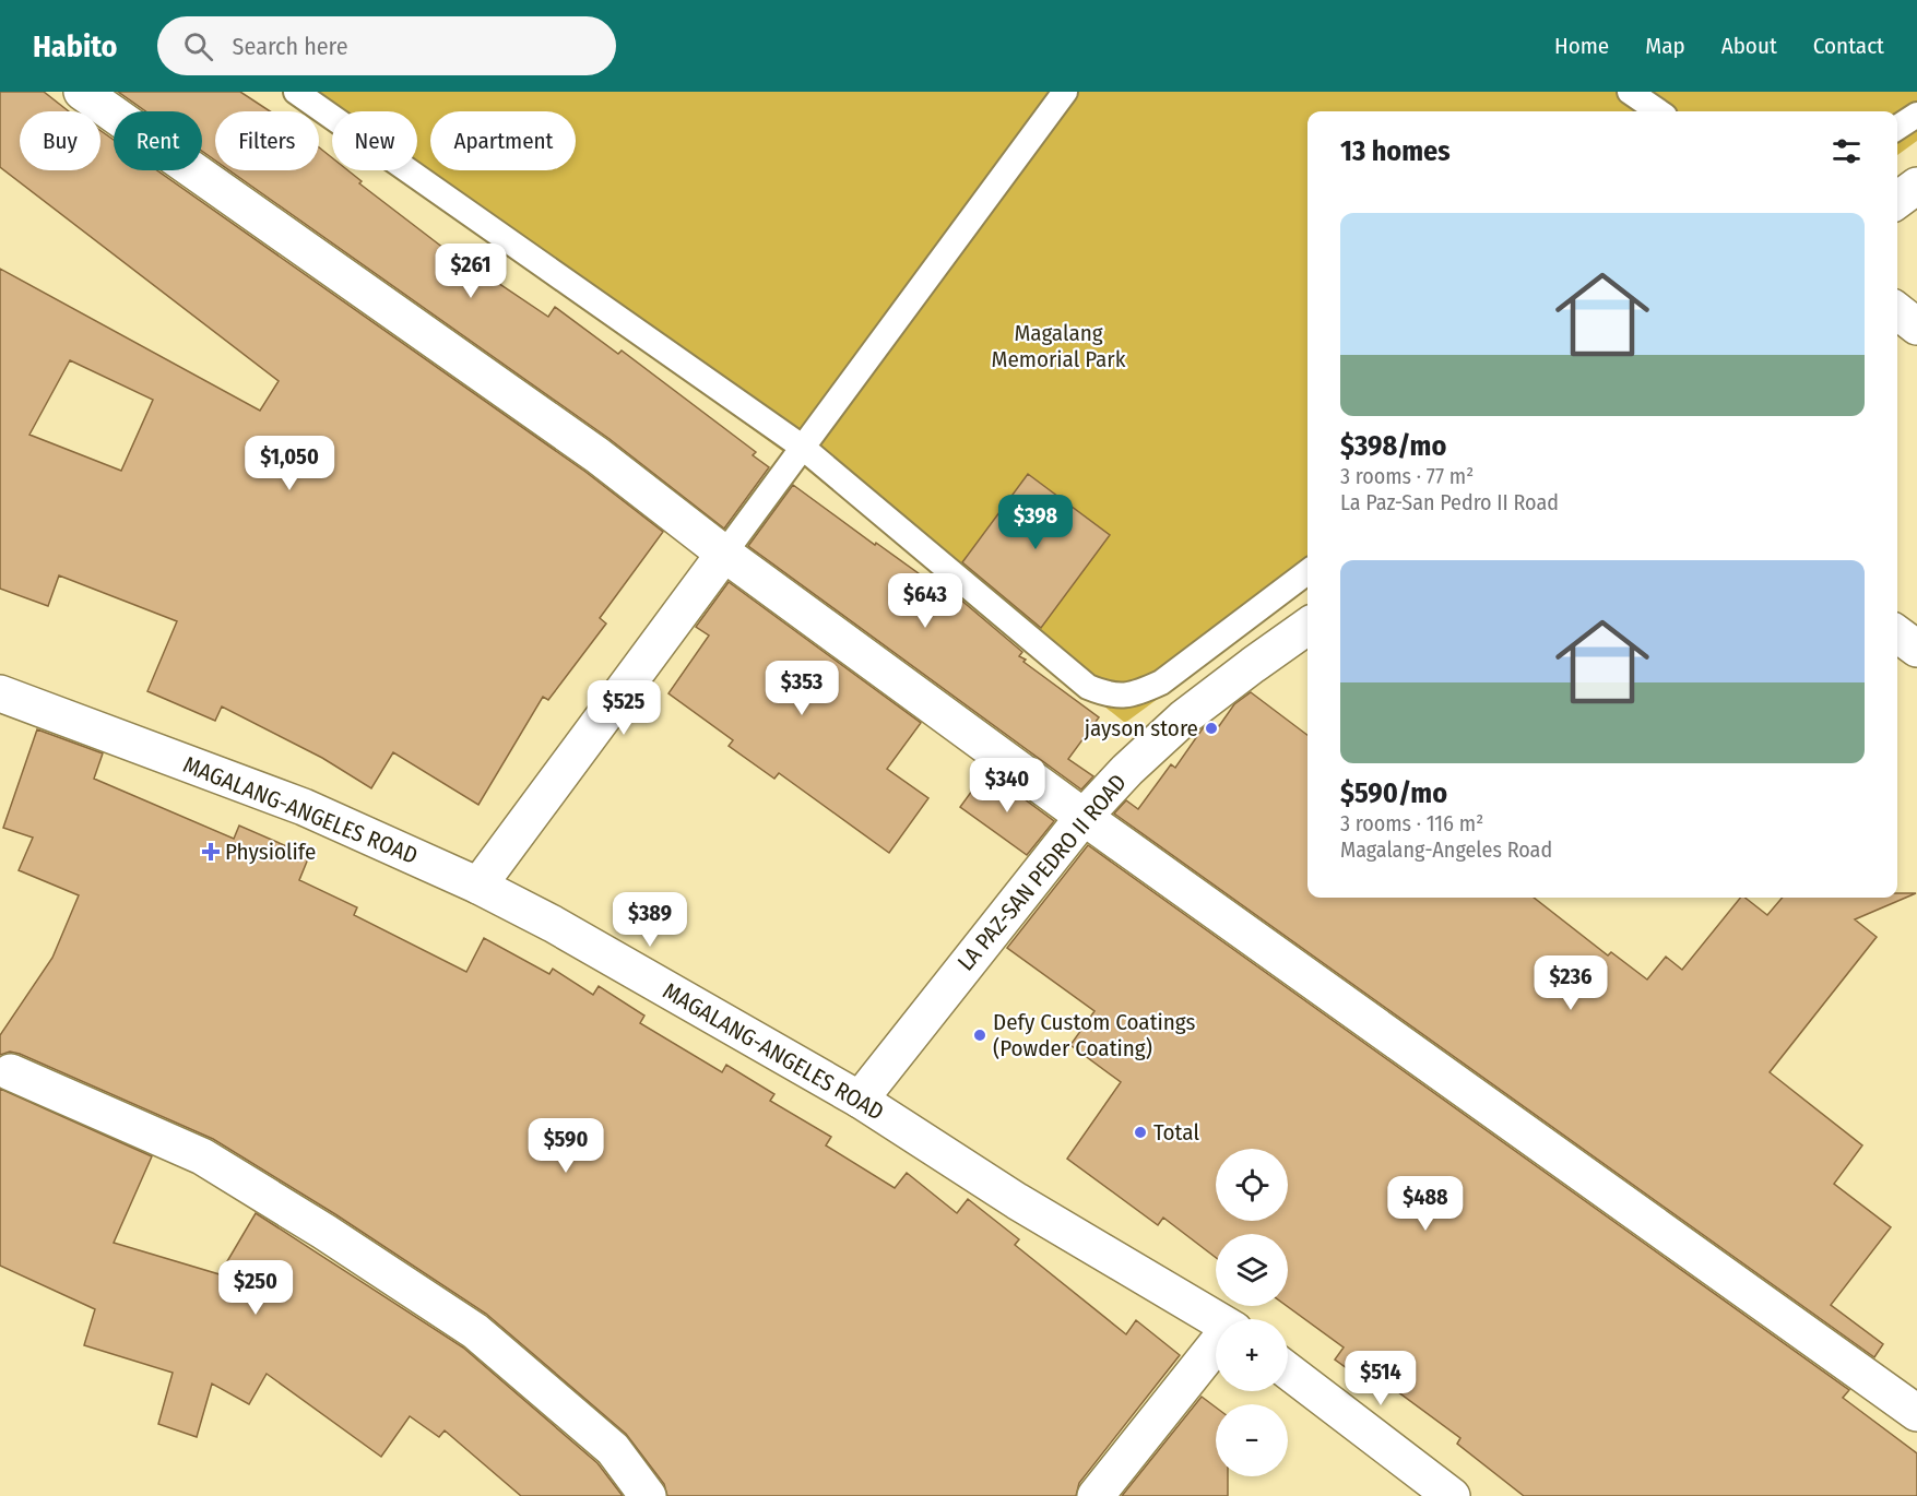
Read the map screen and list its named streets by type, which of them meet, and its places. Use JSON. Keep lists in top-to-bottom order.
{
  "streets": {
    "street": ["MAGALANG-ANGELES ROAD", "LA PAZ-SAN PEDRO II ROAD"]
  },
  "crossings": [
    ["MAGALANG-ANGELES ROAD", "LA PAZ-SAN PEDRO II ROAD"]
  ],
  "parks": ["Magalang Memorial Park"],
  "places": {
    "other": ["jayson store", "Defy Custom Coatings (Powder Coating)", "Total"],
    "health": ["Physiolife"]
  },
  "page": {
    "header": "Habito",
    "search": "Search here",
    "nav": [
      "Home",
      "Map",
      "About",
      "Contact"
    ],
    "chip": [
      "Buy",
      "Rent",
      "Filters",
      "New",
      "Apartment"
    ],
    "heading": "13 homes",
    "list": [
      {
        "name": "$398/mo",
        "note": "3 rooms · 77 m² · La Paz-San Pedro II Road"
      },
      {
        "name": "$590/mo",
        "note": "3 rooms · 116 m² · Magalang-Angeles Road"
      }
    ],
    "price": [
      "$261",
      "$1,050",
      "$398",
      "$643",
      "$353",
      "$525",
      "$340",
      "$389",
      "$236",
      "$590",
      "$488",
      "$250",
      "$514"
    ],
    "map_buttons": ["+", "−"]
  }
}
